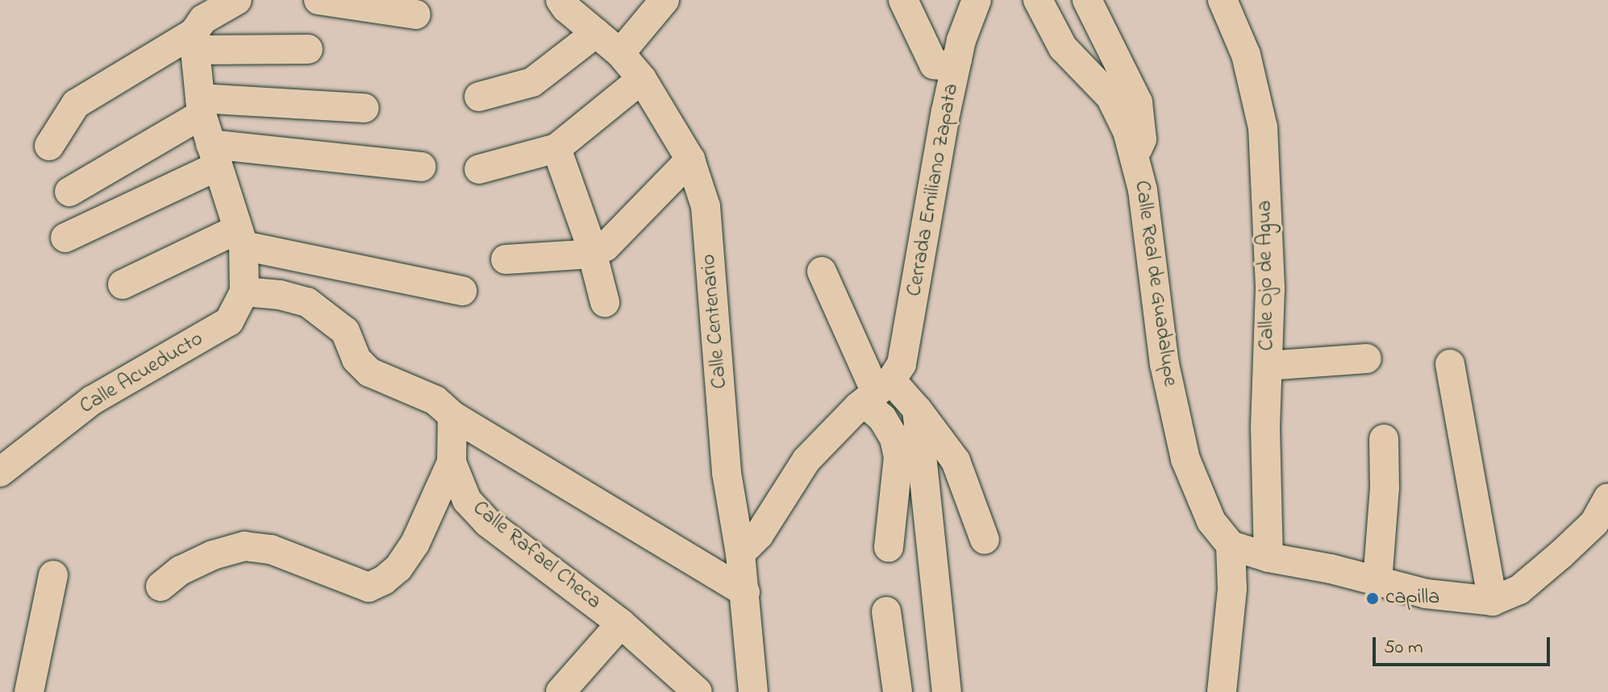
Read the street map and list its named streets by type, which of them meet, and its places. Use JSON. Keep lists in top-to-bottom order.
{
  "streets": {
    "street": [
      "Cerrada Emiliano Zapata",
      "Calle Ojo de Agua",
      "Calle Real de Guadalupe",
      "Calle Centenario",
      "Calle Acueducto",
      "Calle Rafael Checa"
    ]
  },
  "crossings": [
    ["Cerrada Emiliano Zapata", "Calle Centenario"]
  ],
  "places": ["capilla"],
  "scale_bar": "50 m"
}
